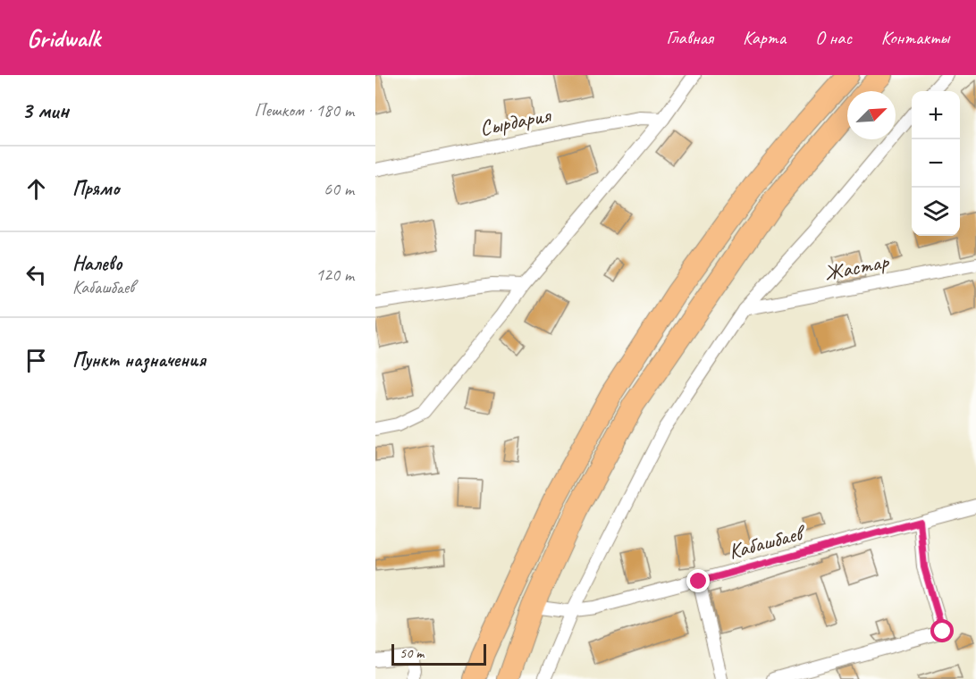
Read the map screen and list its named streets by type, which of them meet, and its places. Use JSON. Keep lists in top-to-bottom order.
{
  "streets": {
    "street": ["Сырдария", "Жастар", "Кабашбаев"]
  },
  "scale_bar": "50 m",
  "north": "top right",
  "page": {
    "header": "Gridwalk",
    "nav": [
      "Главная",
      "Карта",
      "О нас",
      "Контакты"
    ],
    "heading": ["3 мин", "Пешком · 180 m"],
    "map_buttons": ["+", "−"],
    "list": [
      ["Прямо", "60 m"],
      ["Налево", "Кабашбаев", "120 m"],
      "Пункт назначения"
    ],
    "scale": "50 m"
  }
}
